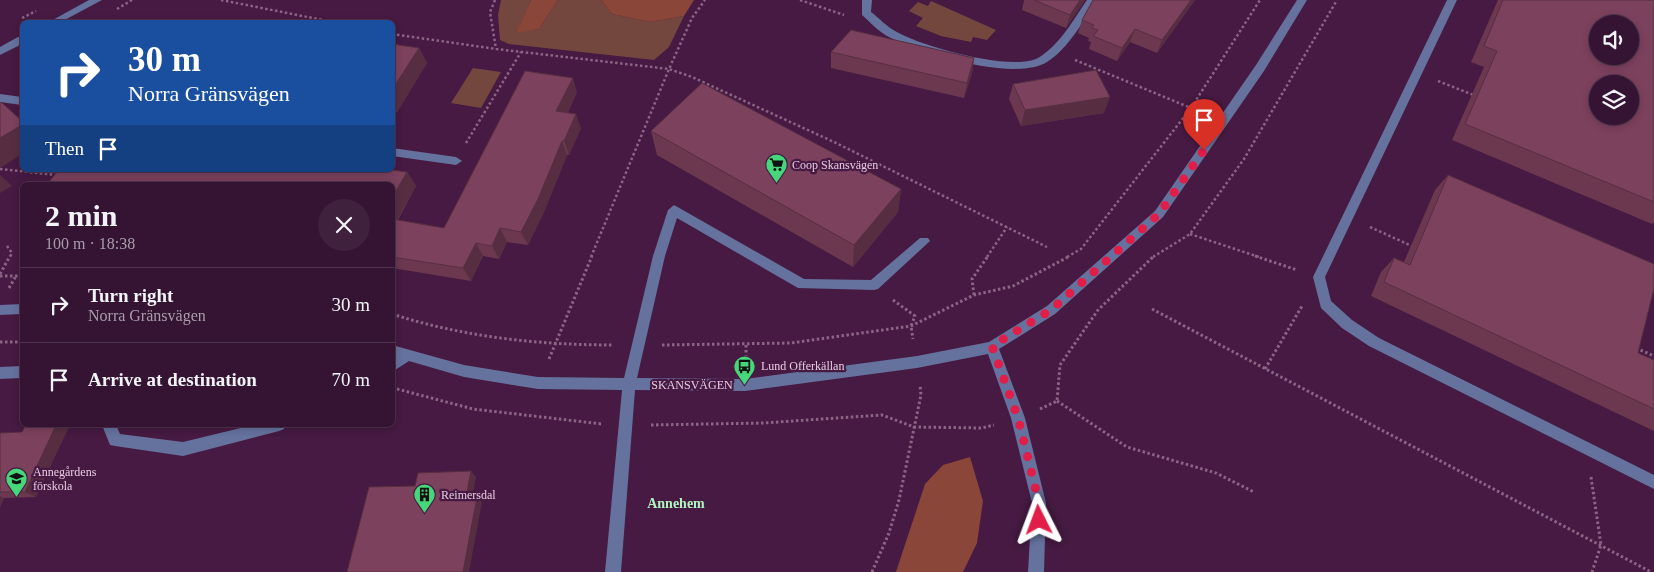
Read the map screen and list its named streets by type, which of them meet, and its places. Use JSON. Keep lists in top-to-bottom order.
{
  "streets": {
    "street": ["SKANSVÄGEN"]
  },
  "districts": ["Annehem"],
  "places": {
    "supermarket": ["Coop Skansvägen"],
    "bus stop": ["Lund Offerkällan"],
    "school or university": ["Annegårdens förskola"],
    "building": ["Reimersdal"]
  },
  "page": {
    "turn": ["30 m", "Norra Gränsvägen"],
    "then": "Then",
    "heading": ["2 min", "100 m · 18:38"],
    "list": [
      {
        "name": "Turn right",
        "note": "Norra Gränsvägen",
        "value": "30 m"
      },
      {
        "name": "Arrive at destination",
        "value": "70 m"
      }
    ]
  }
}
